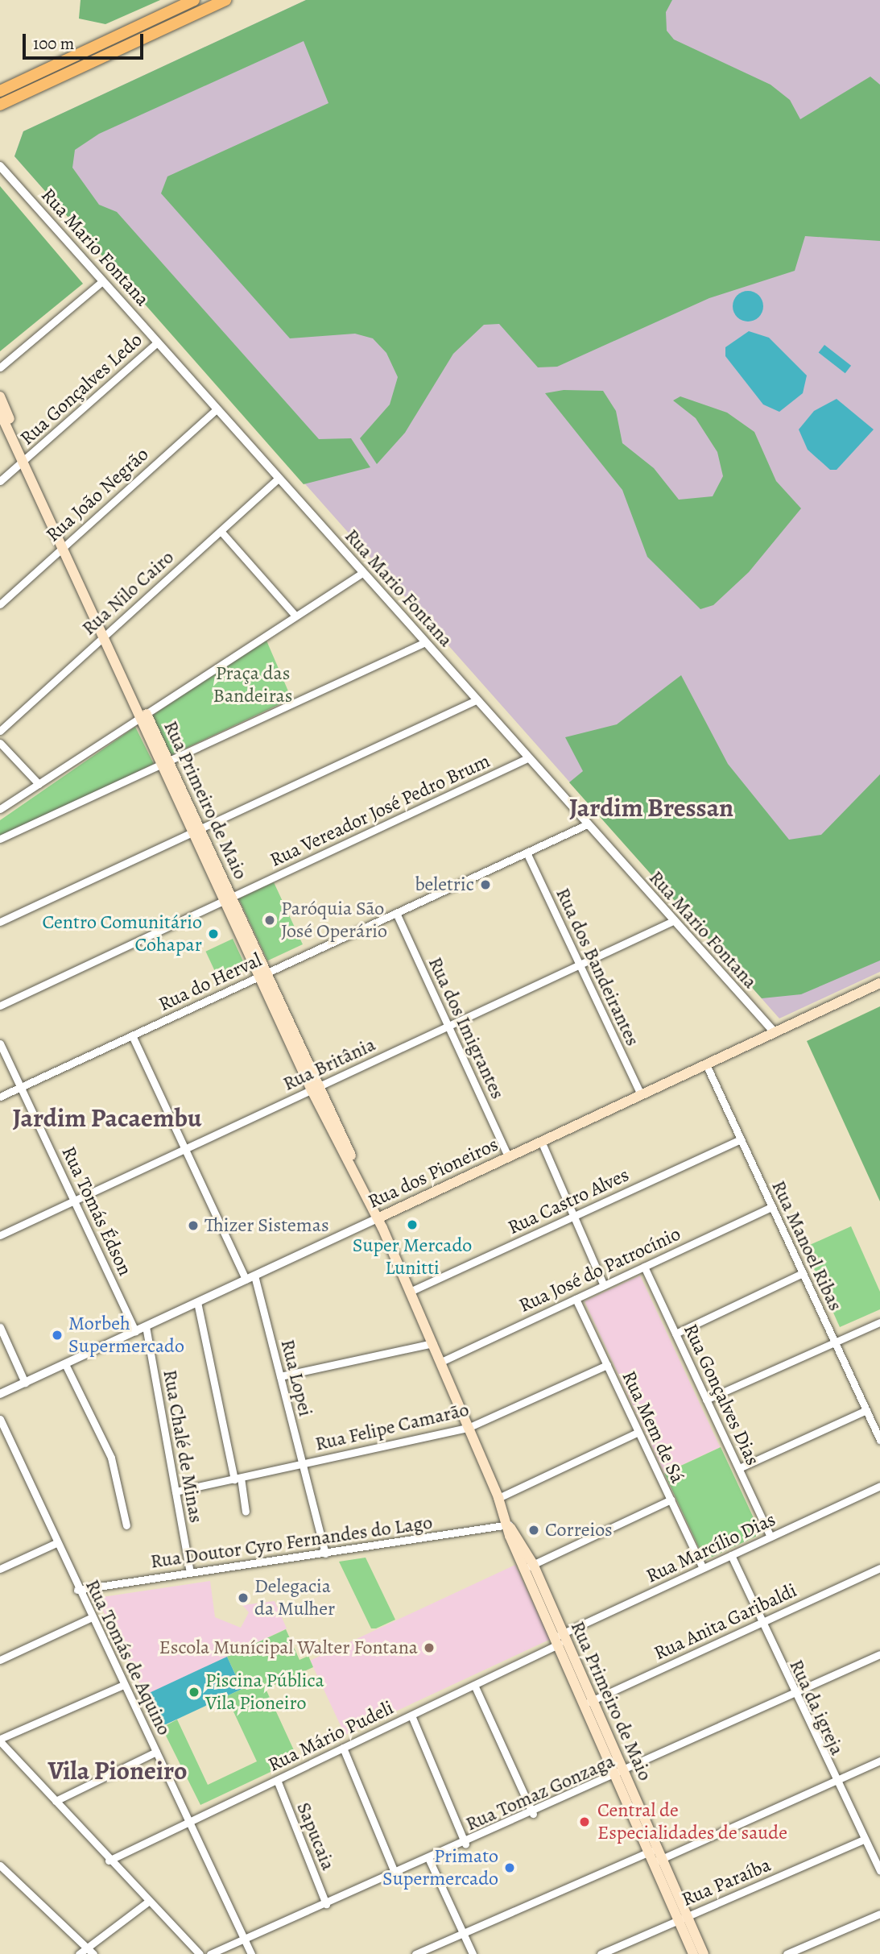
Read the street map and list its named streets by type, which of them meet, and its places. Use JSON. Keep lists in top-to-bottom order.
{
  "streets": {
    "main road": ["Rua Primeiro de Maio", "Rua dos Pioneiros"],
    "street": [
      "Rua Mario Fontana",
      "Rua Gonçalves Ledo",
      "Rua João Negrão",
      "Rua Nilo Cairo",
      "Rua Vereador José Pedro Brum",
      "Rua dos Bandeirantes",
      "Rua do Herval",
      "Rua dos Imigrantes",
      "Rua Britânia",
      "Rua Castro Alves",
      "Rua Tomás Édson",
      "Rua Manoel Ribas",
      "Rua José do Patrocínio",
      "Rua Lopei",
      "Rua Gonçalves Dias",
      "Rua Felipe Camarão",
      "Rua Mem de Sá",
      "Rua Chalé de Minas",
      "Rua Doutor Cyro Fernandes do Lago",
      "Rua Marcílio Dias",
      "Rua Anita Garibaldi",
      "Rua Tomás de Aquino",
      "Rua da igreja",
      "Rua Mário Pudeli",
      "Rua Tomaz Gonzaga",
      "Sapucaia",
      "Rua Paraíba"
    ]
  },
  "crossings": [
    ["Rua Mario Fontana", "Rua Gonçalves Ledo"],
    ["Rua Mario Fontana", "Rua João Negrão"],
    ["Rua Mario Fontana", "Rua Nilo Cairo"],
    ["Rua Mario Fontana", "Rua Vereador José Pedro Brum"],
    ["Rua Mario Fontana", "Rua do Herval"],
    ["Rua Mario Fontana", "Rua Britânia"],
    ["Rua Mario Fontana", "Rua dos Pioneiros"],
    ["Rua Gonçalves Ledo", "Rua Primeiro de Maio"],
    ["Rua João Negrão", "Rua Primeiro de Maio"],
    ["Rua Nilo Cairo", "Rua Primeiro de Maio"],
    ["Rua Primeiro de Maio", "Rua Vereador José Pedro Brum"],
    ["Rua Primeiro de Maio", "Rua do Herval"],
    ["Rua Primeiro de Maio", "Rua Britânia"],
    ["Rua Primeiro de Maio", "Rua dos Pioneiros"],
    ["Rua Primeiro de Maio", "Rua Castro Alves"],
    ["Rua Primeiro de Maio", "Rua José do Patrocínio"],
    ["Rua Primeiro de Maio", "Rua Felipe Camarão"],
    ["Rua Primeiro de Maio", "Rua Doutor Cyro Fernandes do Lago"],
    ["Rua Primeiro de Maio", "Rua Marcílio Dias"],
    ["Rua Primeiro de Maio", "Rua Anita Garibaldi"],
    ["Rua Primeiro de Maio", "Rua Mário Pudeli"],
    ["Rua Primeiro de Maio", "Rua Tomaz Gonzaga"],
    ["Rua Primeiro de Maio", "Rua Paraíba"],
    ["Rua dos Bandeirantes", "Rua do Herval"],
    ["Rua dos Bandeirantes", "Rua Britânia"],
    ["Rua dos Bandeirantes", "Rua dos Pioneiros"],
    ["Rua do Herval", "Rua dos Imigrantes"],
    ["Rua do Herval", "Rua Tomás Édson"],
    ["Rua dos Imigrantes", "Rua Britânia"],
    ["Rua dos Imigrantes", "Rua dos Pioneiros"],
    ["Rua Britânia", "Rua Tomás Édson"],
    ["Rua dos Pioneiros", "Rua Tomás Édson"],
    ["Rua dos Pioneiros", "Rua Manoel Ribas"],
    ["Rua dos Pioneiros", "Rua Lopei"],
    ["Rua dos Pioneiros", "Rua Chalé de Minas"],
    ["Rua Castro Alves", "Rua Manoel Ribas"],
    ["Rua Manoel Ribas", "Rua José do Patrocínio"],
    ["Rua José do Patrocínio", "Rua Gonçalves Dias"],
    ["Rua José do Patrocínio", "Rua Mem de Sá"],
    ["Rua Lopei", "Rua Felipe Camarão"],
    ["Rua Lopei", "Rua Doutor Cyro Fernandes do Lago"],
    ["Rua Gonçalves Dias", "Rua Marcílio Dias"],
    ["Rua Felipe Camarão", "Rua Mem de Sá"],
    ["Rua Felipe Camarão", "Rua Chalé de Minas"],
    ["Rua Mem de Sá", "Rua Marcílio Dias"],
    ["Rua Chalé de Minas", "Rua Doutor Cyro Fernandes do Lago"],
    ["Rua Doutor Cyro Fernandes do Lago", "Rua Tomás de Aquino"],
    ["Rua Marcílio Dias", "Rua da igreja"],
    ["Rua Marcílio Dias", "Rua Mário Pudeli"],
    ["Rua Anita Garibaldi", "Rua da igreja"],
    ["Rua Tomás de Aquino", "Rua Mário Pudeli"],
    ["Rua Tomás de Aquino", "Rua Tomaz Gonzaga"],
    ["Rua da igreja", "Rua Tomaz Gonzaga"],
    ["Rua da igreja", "Rua Paraíba"],
    ["Rua Mário Pudeli", "Sapucaia"],
    ["Rua Tomaz Gonzaga", "Sapucaia"]
  ],
  "districts": ["Jardim Bressan", "Jardim Pacaembu", "Vila Pioneiro"],
  "parks": ["Praça das Bandeiras"],
  "places": [
    "beletric",
    "Paróquia São José Operário",
    "Centro Comunitário Cohapar",
    "Super Mercado Lunitti",
    "Thizer Sistemas",
    "Morbeh Supermercado",
    "Correios",
    "Delegacia da Mulher",
    "Escola Munícipal Walter Fontana",
    "Piscina Pública Vila Pioneiro",
    "Central de Especialidades de saude",
    "Primato Supermercado"
  ],
  "scale_bar": "100 m"
}
